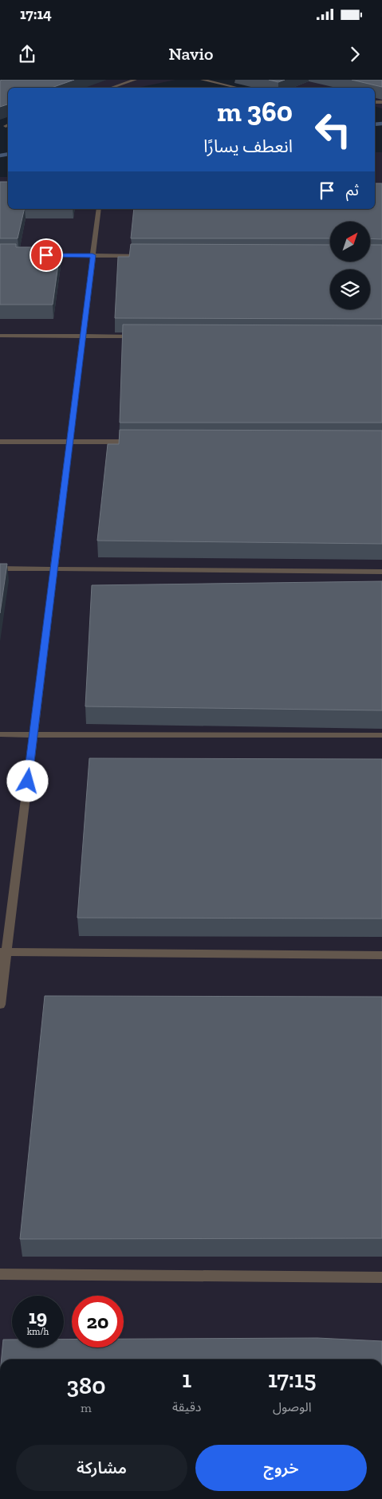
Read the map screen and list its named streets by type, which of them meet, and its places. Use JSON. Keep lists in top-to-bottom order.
{
  "north": "top right",
  "page": {
    "status": "17:14",
    "header": "Navio",
    "turn": ["360 m", "انعطف يسارًا"],
    "then": "ثم",
    "speed": "19 km/h",
    "limit": "20",
    "eta": [
      "17:15",
      "الوصول",
      "1",
      "دقيقة",
      "380",
      "m"
    ],
    "buttons": ["خروج", "مشاركة"]
  }
}
